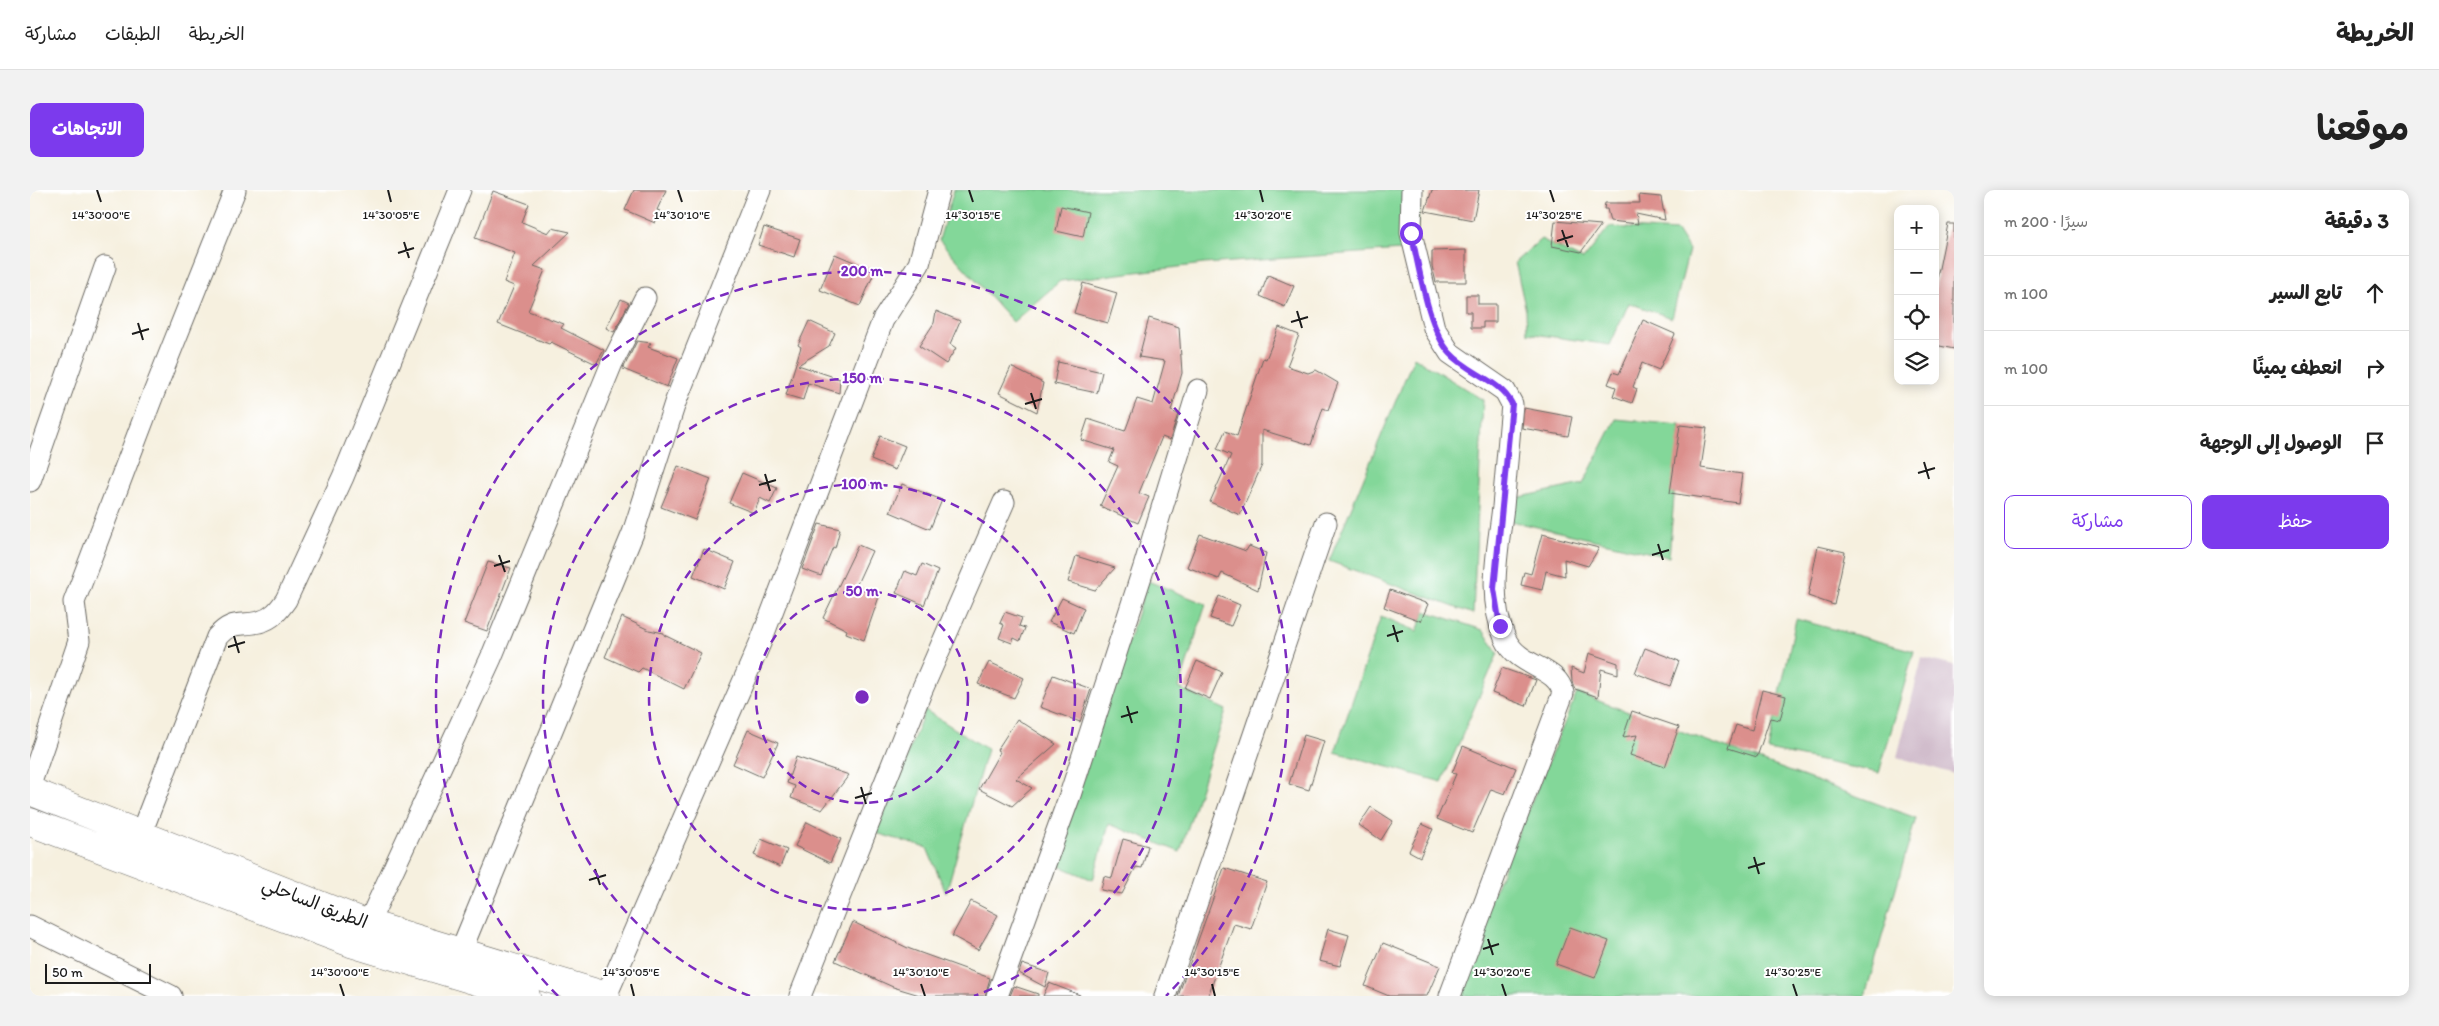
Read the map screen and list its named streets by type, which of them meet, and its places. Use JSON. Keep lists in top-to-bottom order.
{
  "streets": {
    "highway": ["الطريق الساحلي"]
  },
  "scale_bar": "50 m",
  "page": {
    "header": "الخريطة",
    "nav": ["الخريطة", "الطبقات", "مشاركة"],
    "title": "موقعنا",
    "buttons": [
      "الاتجاهات",
      ["حفظ", "مشاركة"]
    ],
    "heading": ["3 دقيقة", "سيرًا · 200 m"],
    "map_buttons": ["+", "−"],
    "list": [
      ["تابع السير", "100 m"],
      ["انعطف يمينًا", "100 m"],
      "الوصول إلى الوجهة"
    ],
    "scale": "50 m"
  },
  "coordinates": [
    "14°30'00\"E",
    "14°30'05\"E",
    "14°30'10\"E",
    "14°30'15\"E",
    "14°30'20\"E",
    "14°30'25\"E"
  ],
  "rings": [
    "200 m",
    "150 m",
    "100 m",
    "50 m"
  ]
}
